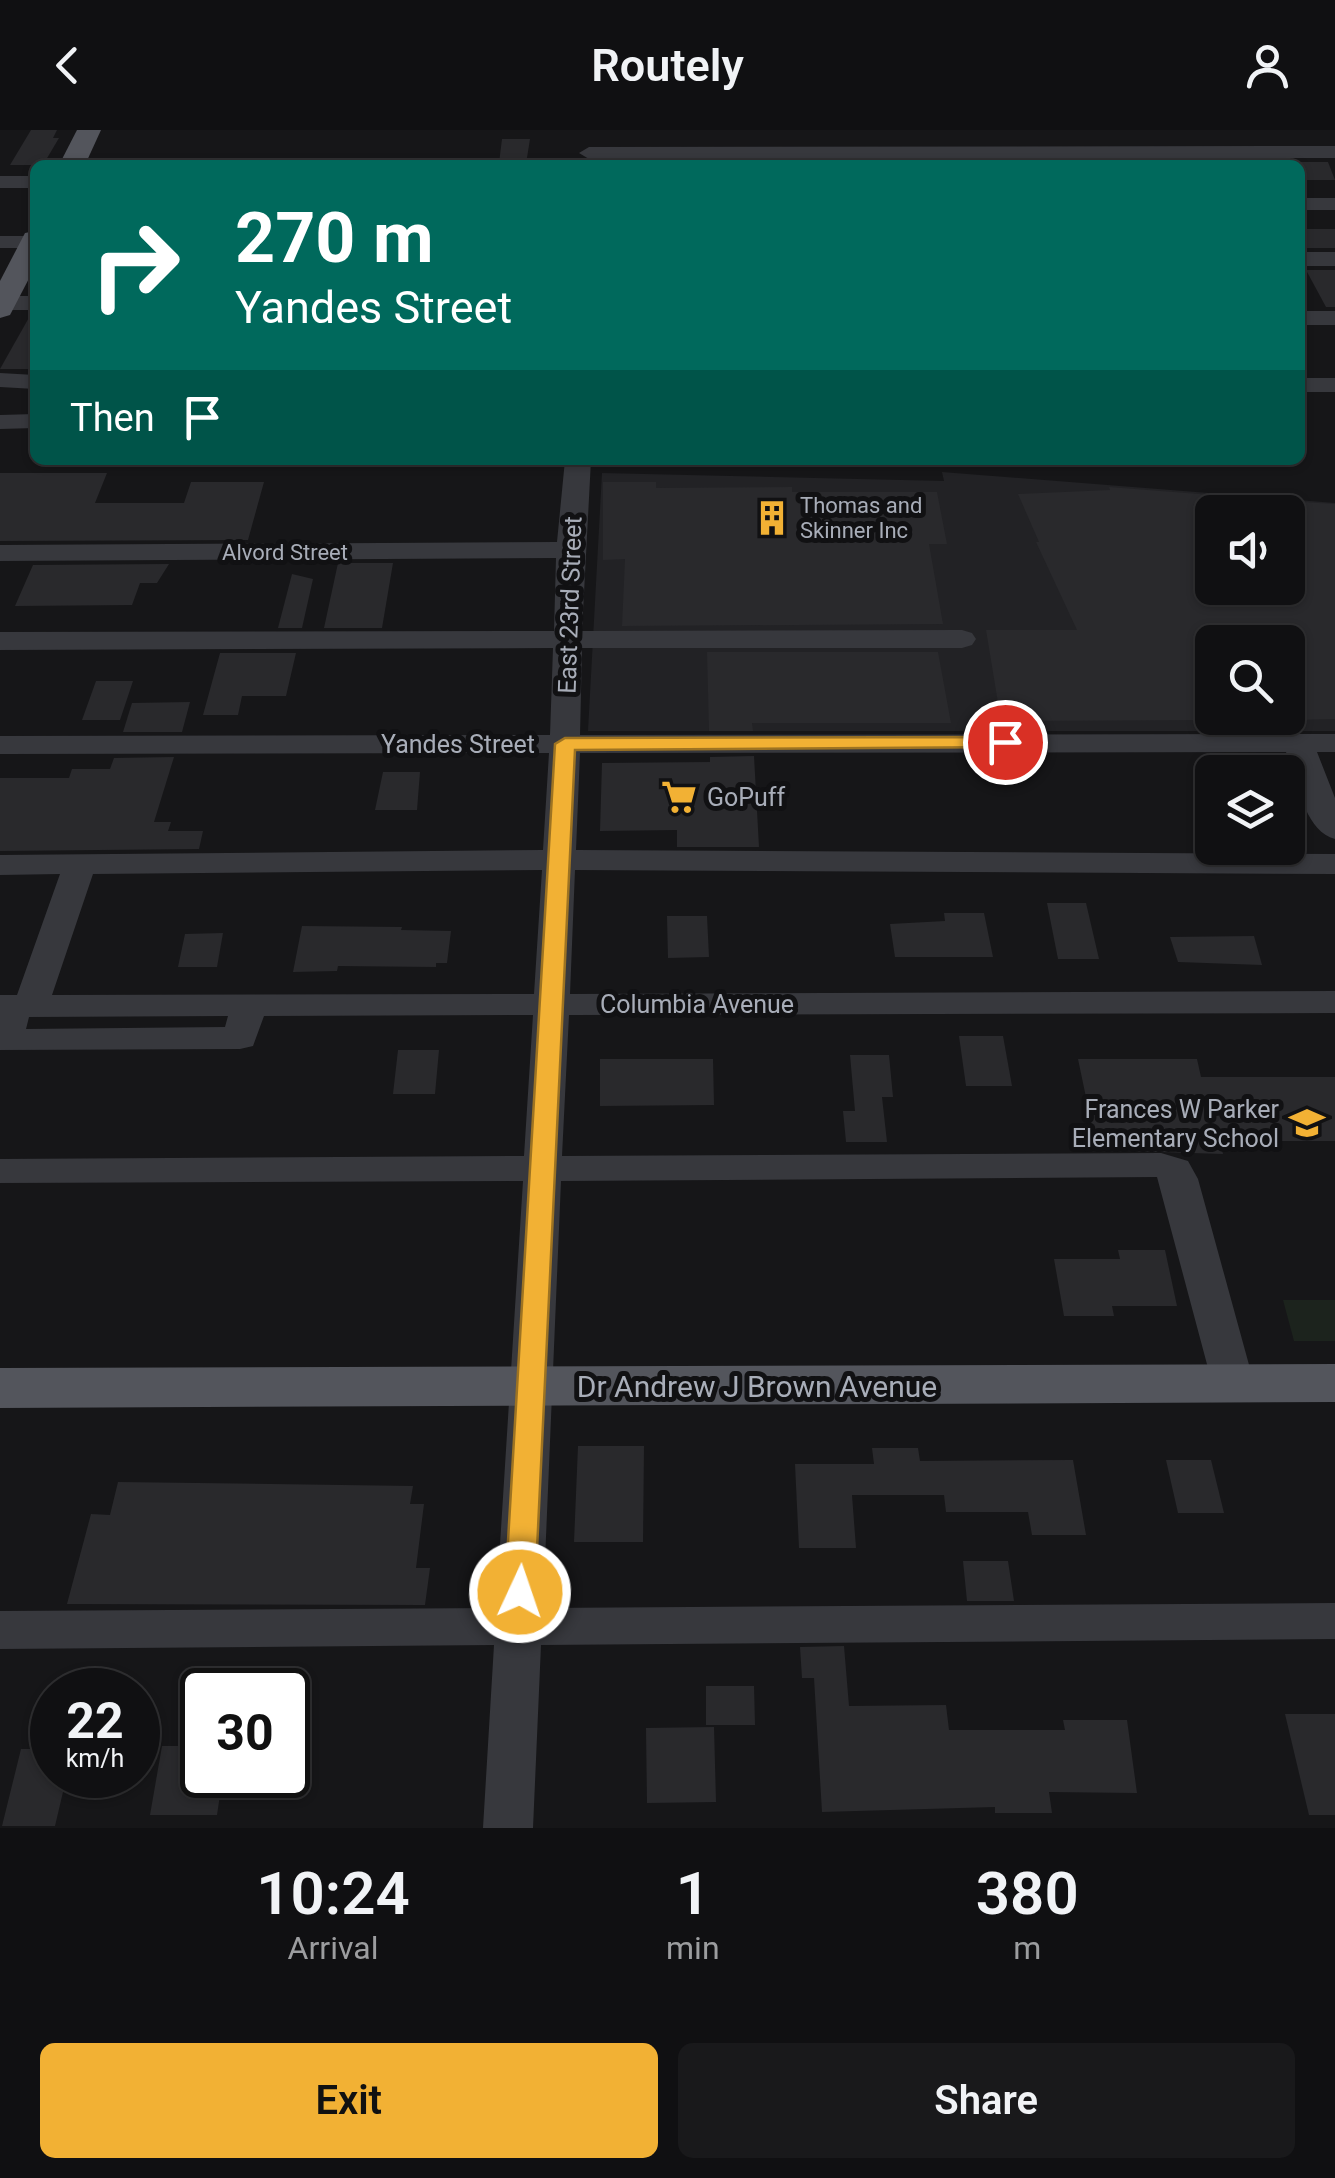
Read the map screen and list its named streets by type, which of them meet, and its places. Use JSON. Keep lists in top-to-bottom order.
{
  "streets": {
    "main road": ["Dr Andrew J Brown Avenue"],
    "street": [
      "Alvord Street",
      "East 23rd Street",
      "Yandes Street",
      "Columbia Avenue"
    ]
  },
  "crossings": [
    ["Alvord Street", "East 23rd Street"],
    ["East 23rd Street", "Yandes Street"],
    ["East 23rd Street", "Columbia Avenue"],
    ["East 23rd Street", "Dr Andrew J Brown Avenue"]
  ],
  "places": {
    "building": ["Thomas and Skinner Inc"],
    "supermarket": ["GoPuff"],
    "school or university": ["Frances W Parker Elementary School"]
  },
  "page": {
    "header": "Routely",
    "turn": ["270 m", "Yandes Street"],
    "then": "Then",
    "speed": "22 km/h",
    "limit": "30",
    "eta": [
      "10:24",
      "Arrival",
      "1",
      "min",
      "380",
      "m"
    ],
    "buttons": ["Exit", "Share"]
  }
}
